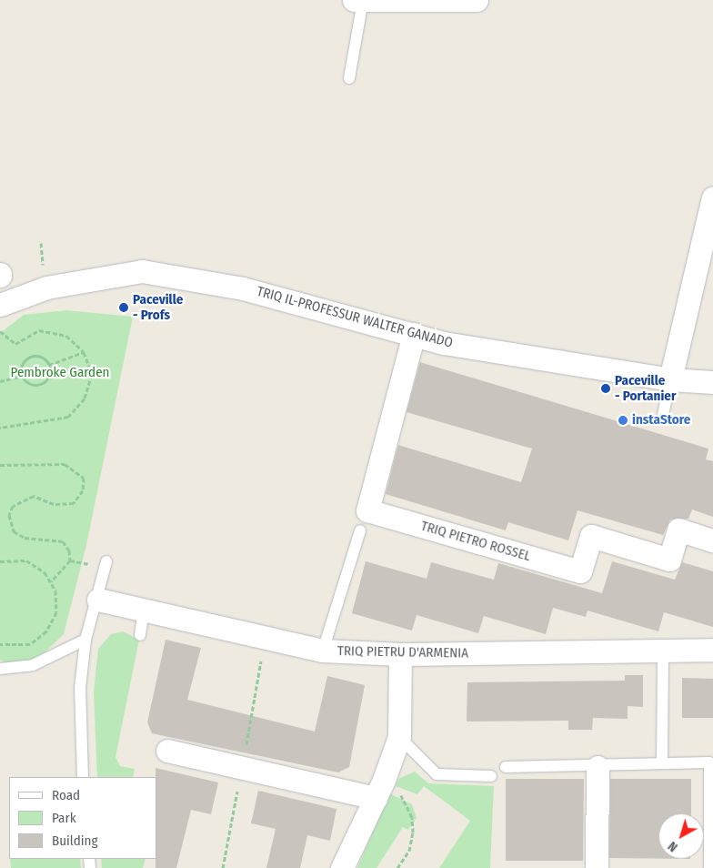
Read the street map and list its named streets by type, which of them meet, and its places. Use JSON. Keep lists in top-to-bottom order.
{
  "streets": {
    "street": ["TRIQ IL-PROFESSUR WALTER GANADO", "TRIQ PIETRO ROSSEL", "TRIQ PIETRU D'ARMENIA"]
  },
  "crossings": [
    ["TRIQ IL-PROFESSUR WALTER GANADO", "TRIQ PIETRO ROSSEL"]
  ],
  "parks": ["Pembroke Garden"],
  "places": ["Paceville - Profs", "Paceville - Portanier", "instaStore"],
  "legend": ["Road", "Park", "Building"],
  "north": "bottom left"
}
